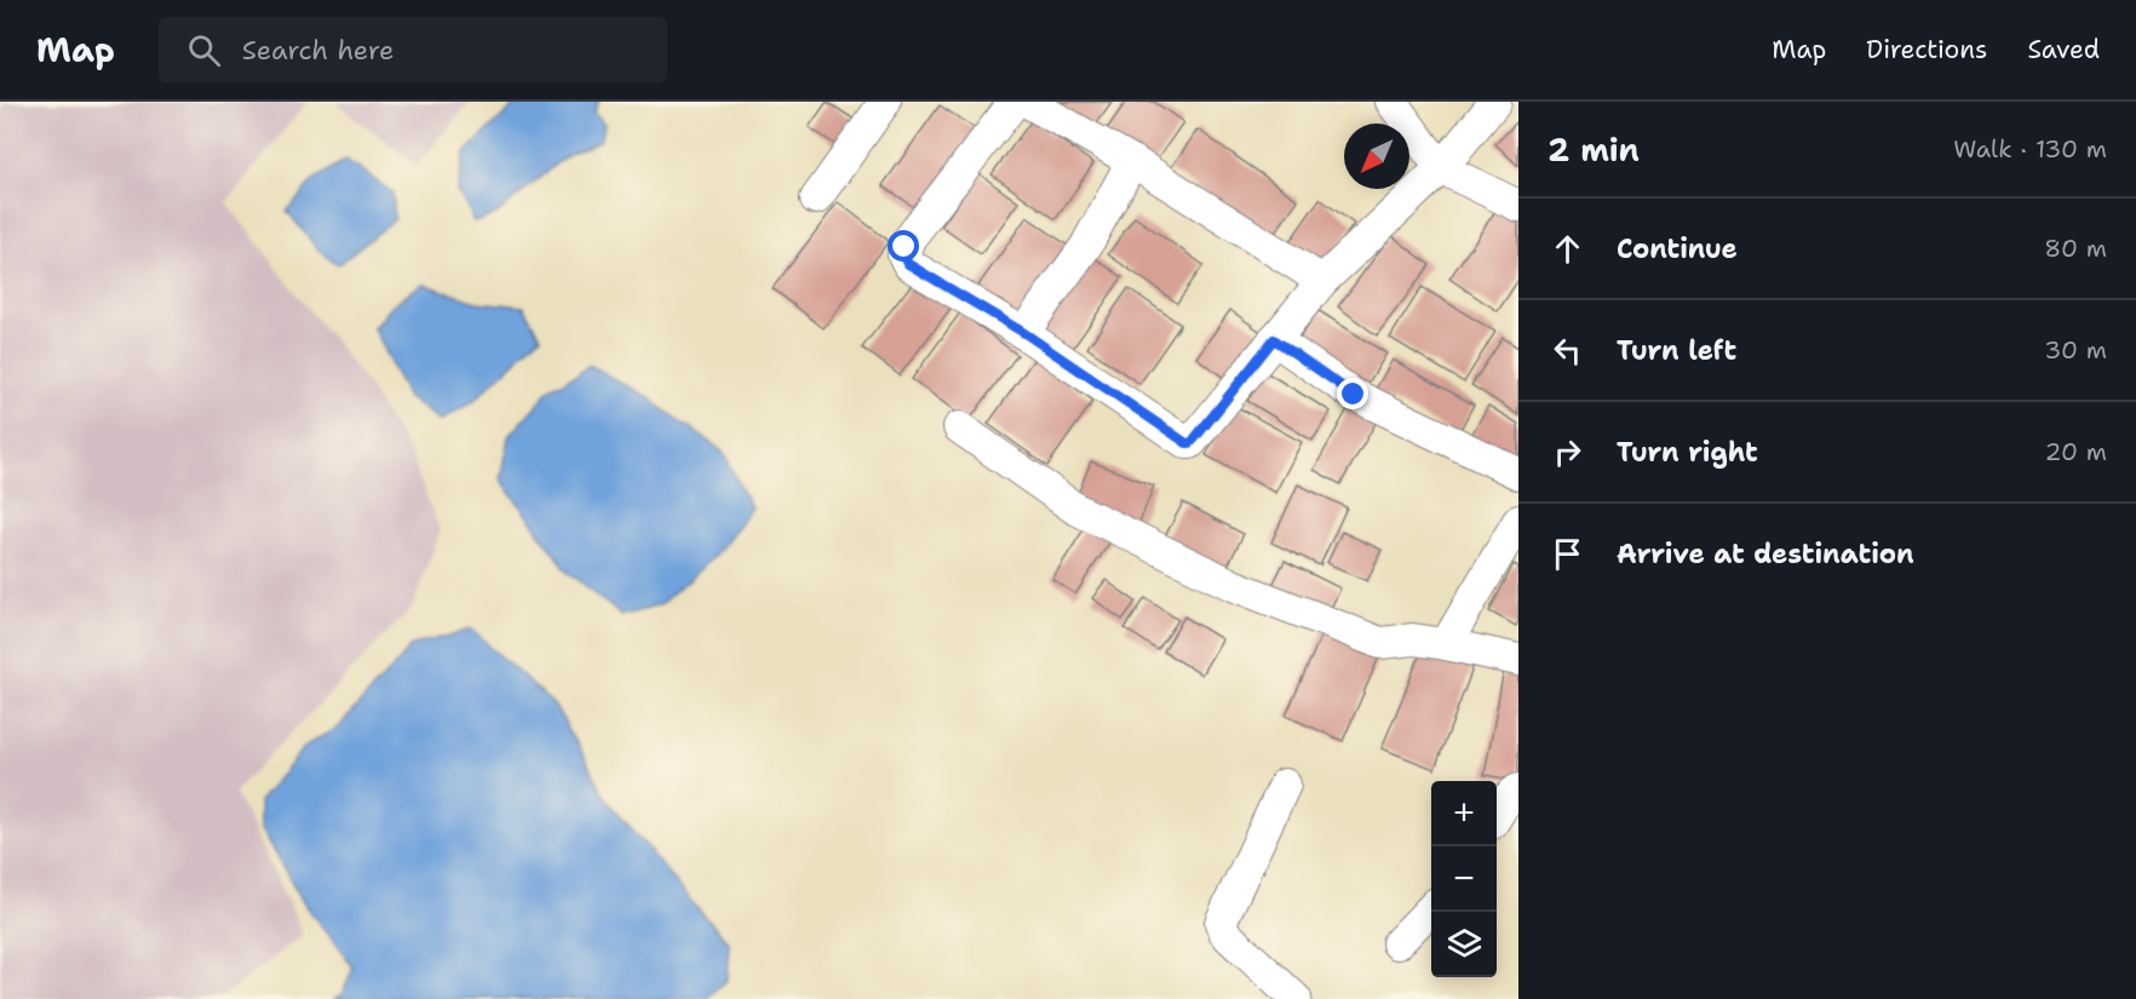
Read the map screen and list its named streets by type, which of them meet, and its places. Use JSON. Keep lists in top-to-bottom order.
{
  "north": "bottom left",
  "page": {
    "header": "Map",
    "search": "Search here",
    "nav": ["Map", "Directions", "Saved"],
    "heading": ["2 min", "Walk · 130 m"],
    "list": [
      ["Continue", "80 m"],
      ["Turn left", "30 m"],
      ["Turn right", "20 m"],
      "Arrive at destination"
    ],
    "map_buttons": ["+", "−"]
  }
}
